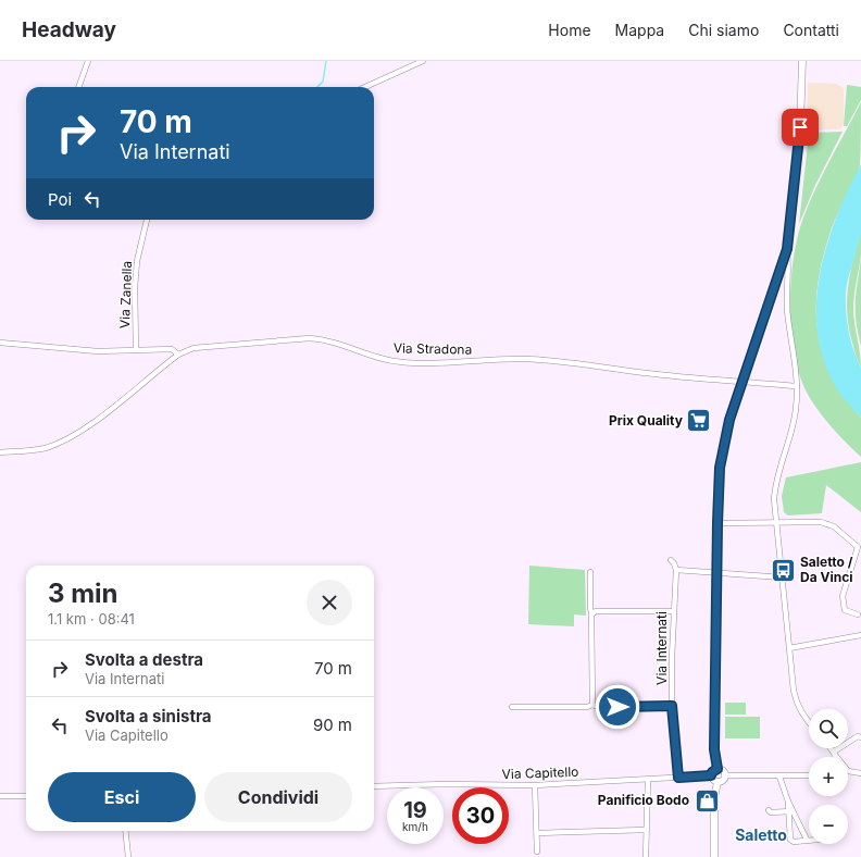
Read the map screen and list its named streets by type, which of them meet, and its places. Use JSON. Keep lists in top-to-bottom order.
{
  "streets": {
    "street": [
      "Via Zanella",
      "Via Stradona",
      "Via Internati",
      "Via Capitello"
    ]
  },
  "crossings": [
    ["Via Internati", "Via Capitello"]
  ],
  "districts": ["Saletto"],
  "places": {
    "supermarket": ["Prix Quality"],
    "bus stop": ["Saletto / Da Vinci"],
    "shop": ["Panificio Bodo"]
  },
  "page": {
    "header": "Headway",
    "nav": [
      "Home",
      "Mappa",
      "Chi siamo",
      "Contatti"
    ],
    "turn": ["70 m", "Via Internati"],
    "then": "Poi",
    "heading": ["3 min", "1.1 km · 08:41"],
    "list": [
      {
        "name": "Svolta a destra",
        "note": "Via Internati",
        "value": "70 m"
      },
      {
        "name": "Svolta a sinistra",
        "note": "Via Capitello",
        "value": "90 m"
      }
    ],
    "map_buttons": ["+", "−"],
    "buttons": ["Esci", "Condividi"],
    "speed": "19 km/h",
    "limit": "30"
  }
}
